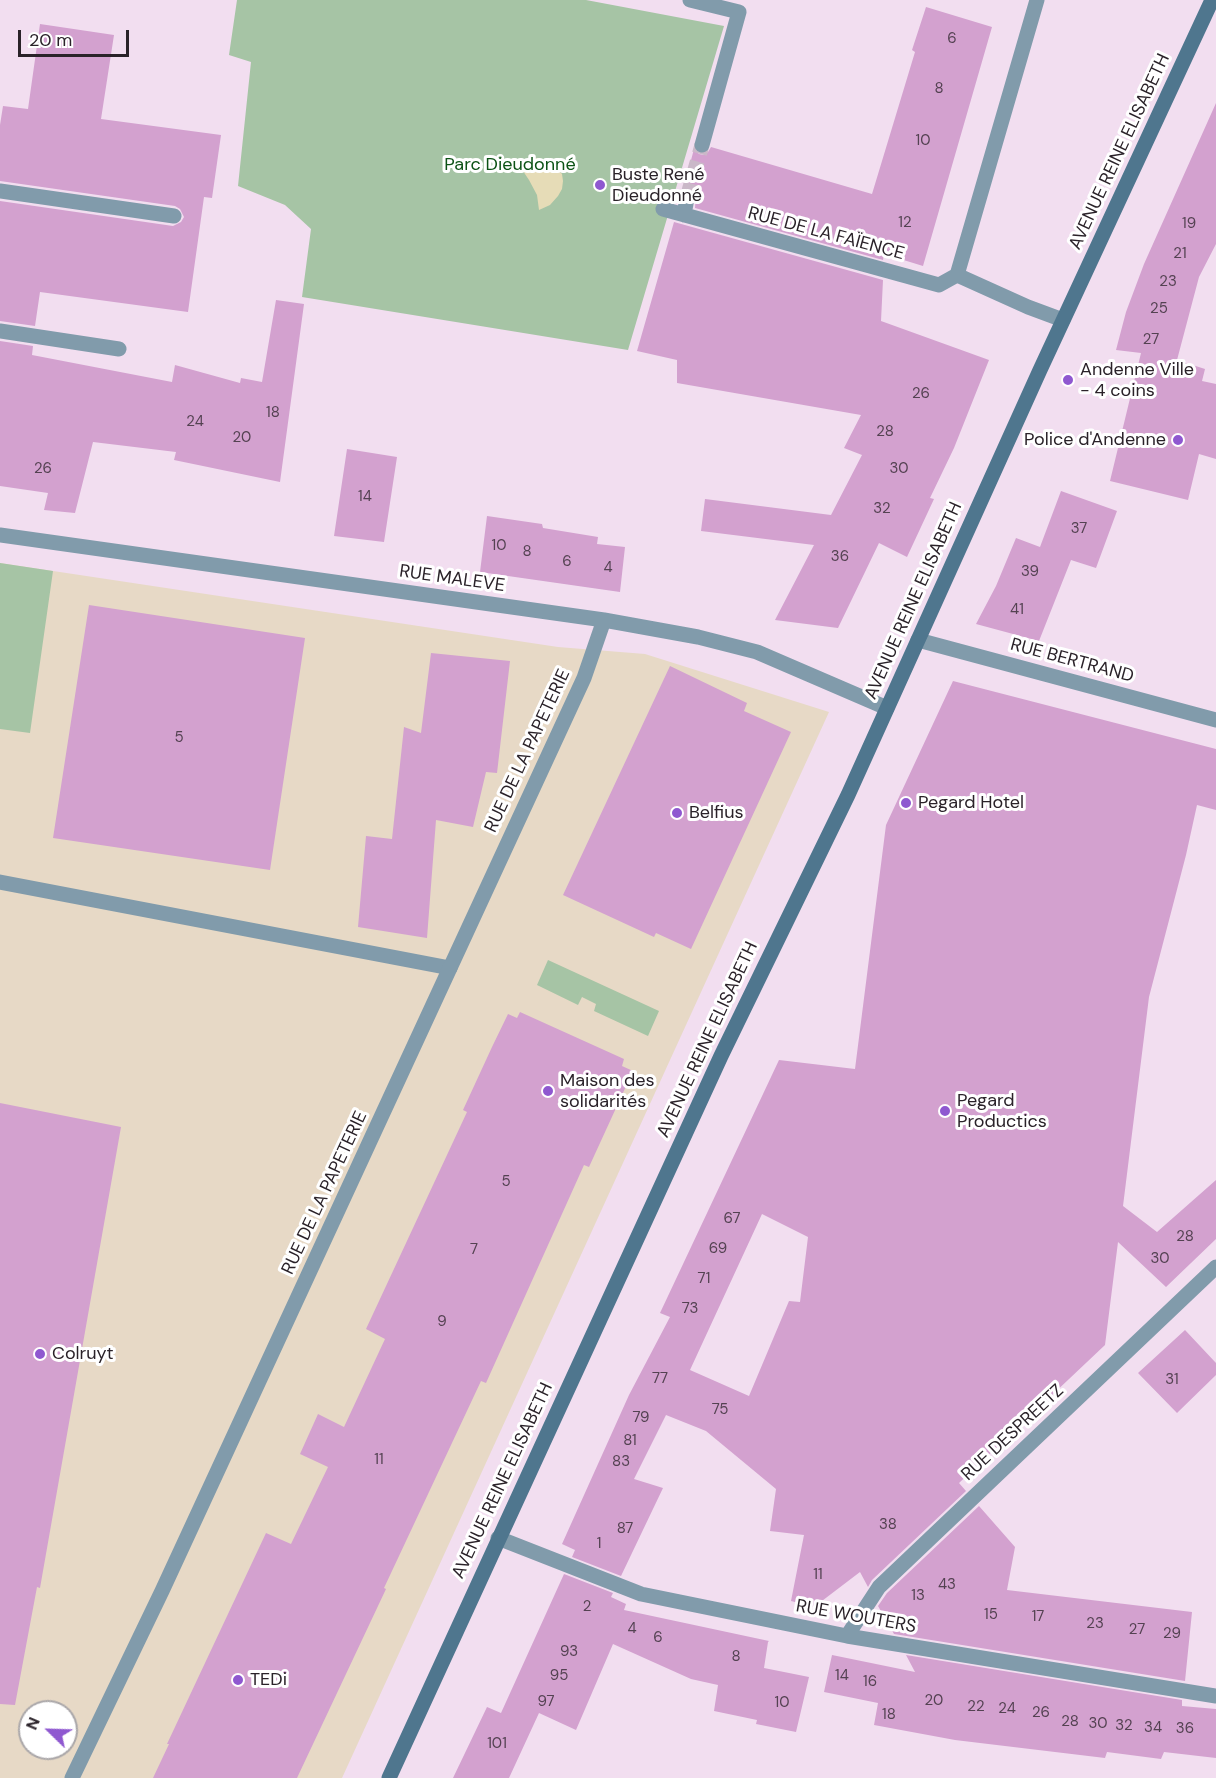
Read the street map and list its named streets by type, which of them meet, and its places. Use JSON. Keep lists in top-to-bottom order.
{
  "streets": {
    "main road": ["AVENUE REINE ELISABETH"],
    "street": [
      "RUE DE LA FAÏENCE",
      "RUE MALEVE",
      "RUE BERTRAND",
      "RUE DE LA PAPETERIE",
      "RUE DESPREETZ",
      "RUE WOUTERS"
    ]
  },
  "crossings": [
    ["AVENUE REINE ELISABETH", "RUE MALEVE"],
    ["AVENUE REINE ELISABETH", "RUE BERTRAND"],
    ["AVENUE REINE ELISABETH", "RUE WOUTERS"],
    ["RUE MALEVE", "RUE DE LA PAPETERIE"],
    ["RUE DESPREETZ", "RUE WOUTERS"]
  ],
  "parks": ["Parc Dieudonné"],
  "places": [
    "Buste René Dieudonné",
    "Andenne Ville - 4 coins",
    "Police d'Andenne",
    "Pegard Hotel",
    "Belfius",
    "Maison des solidarités",
    "Pegard Productics",
    "Colruyt",
    "TEDi"
  ],
  "house_numbers": [
    "6",
    "8",
    "10",
    "12",
    "19",
    "21",
    "23",
    "25",
    "27",
    "26",
    "18",
    "24",
    "28",
    "20",
    "26",
    "30",
    "14",
    "32",
    "37",
    "10",
    "8",
    "36",
    "6",
    "4",
    "39",
    "41",
    "5",
    "5",
    "67",
    "28",
    "69",
    "7",
    "30",
    "71",
    "73",
    "9",
    "77",
    "31",
    "75",
    "79",
    "81",
    "11",
    "83",
    "38",
    "87",
    "1",
    "11",
    "43",
    "13",
    "2",
    "15",
    "17",
    "23",
    "4",
    "27",
    "29",
    "6",
    "93",
    "8",
    "95",
    "14",
    "16",
    "20",
    "97",
    "10",
    "22",
    "24",
    "26",
    "18",
    "28",
    "30",
    "32",
    "34",
    "36",
    "101"
  ],
  "scale_bar": "20 m",
  "north": "top left"
}
